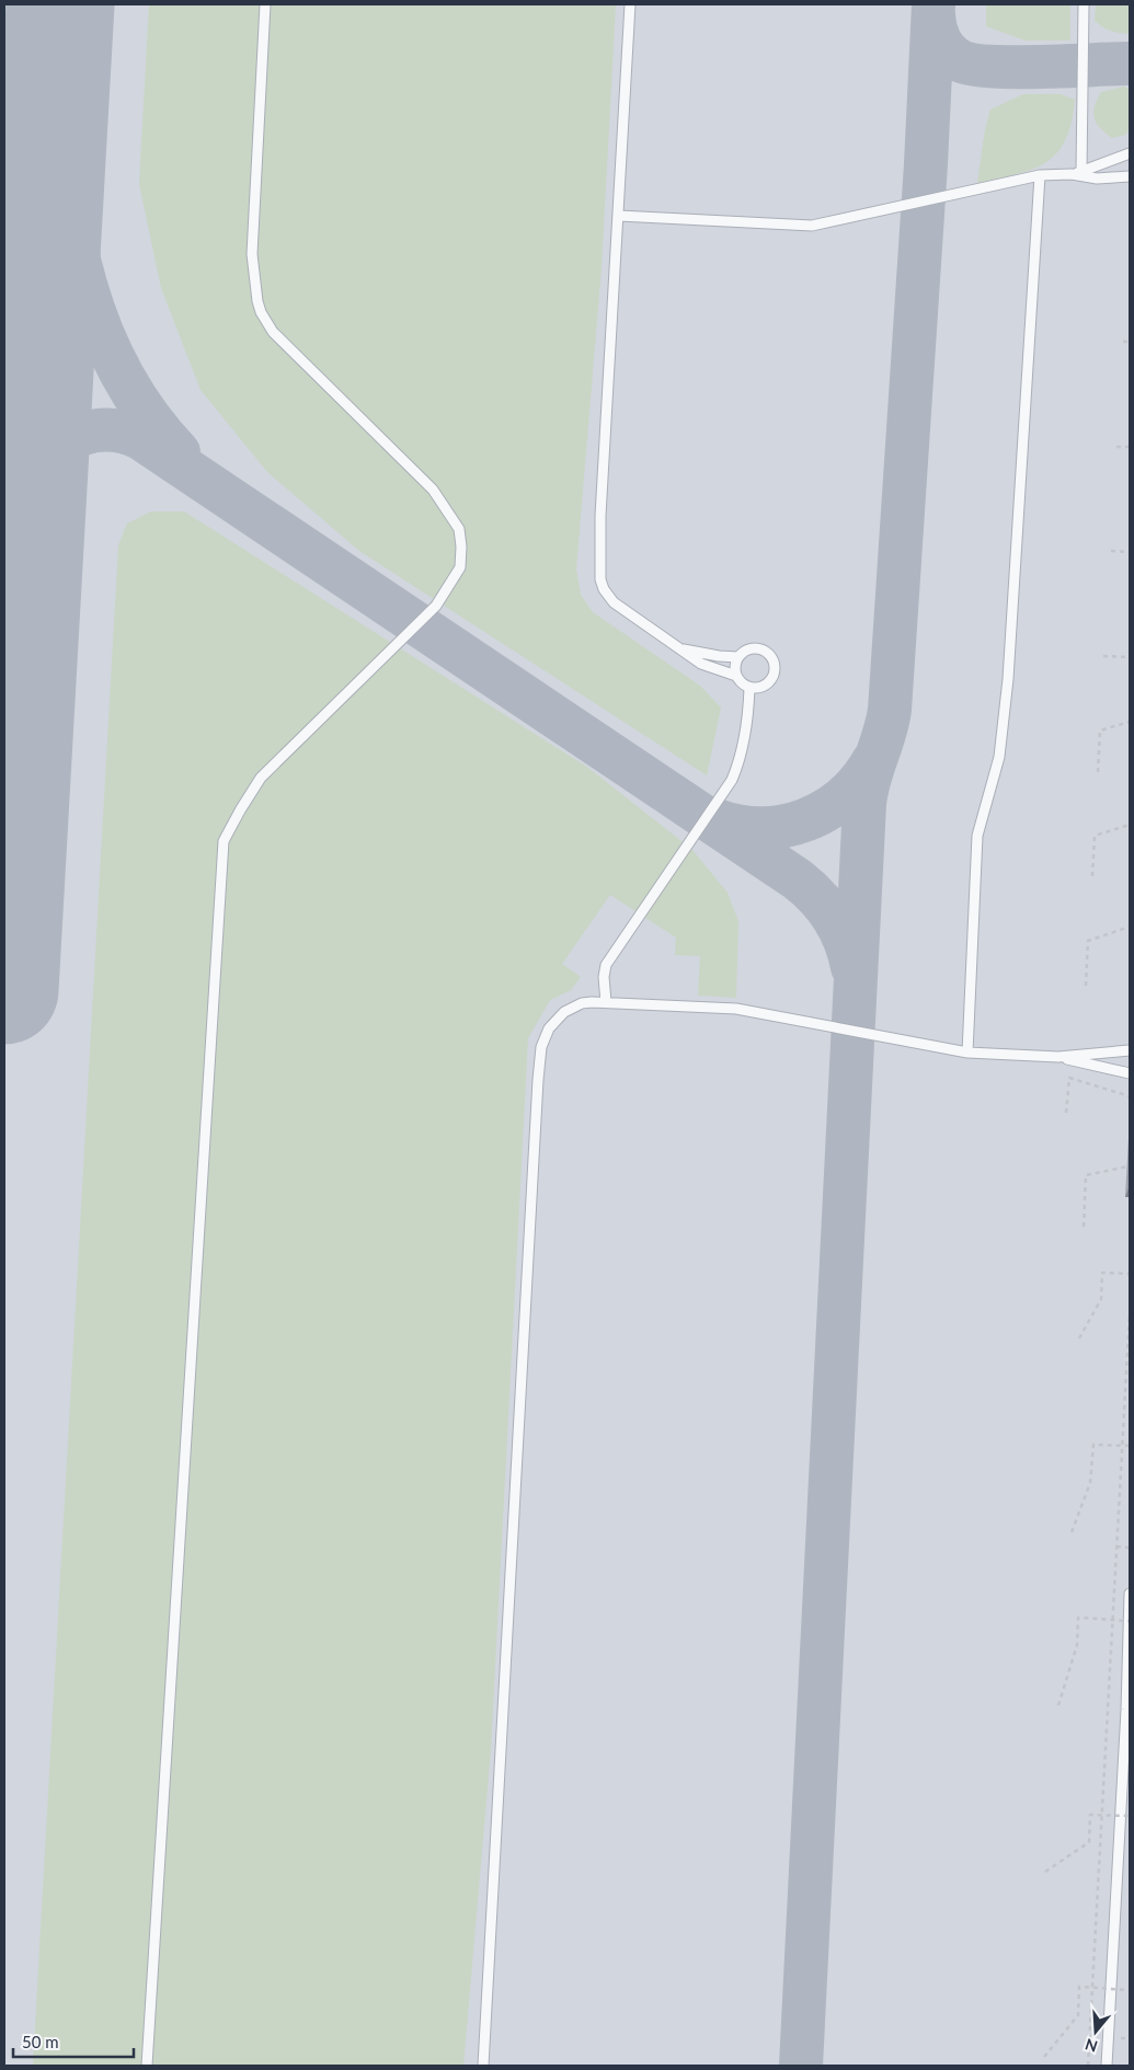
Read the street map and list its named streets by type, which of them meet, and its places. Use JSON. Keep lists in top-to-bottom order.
{
  "scale_bar": "50 m",
  "north": "bottom"
}
